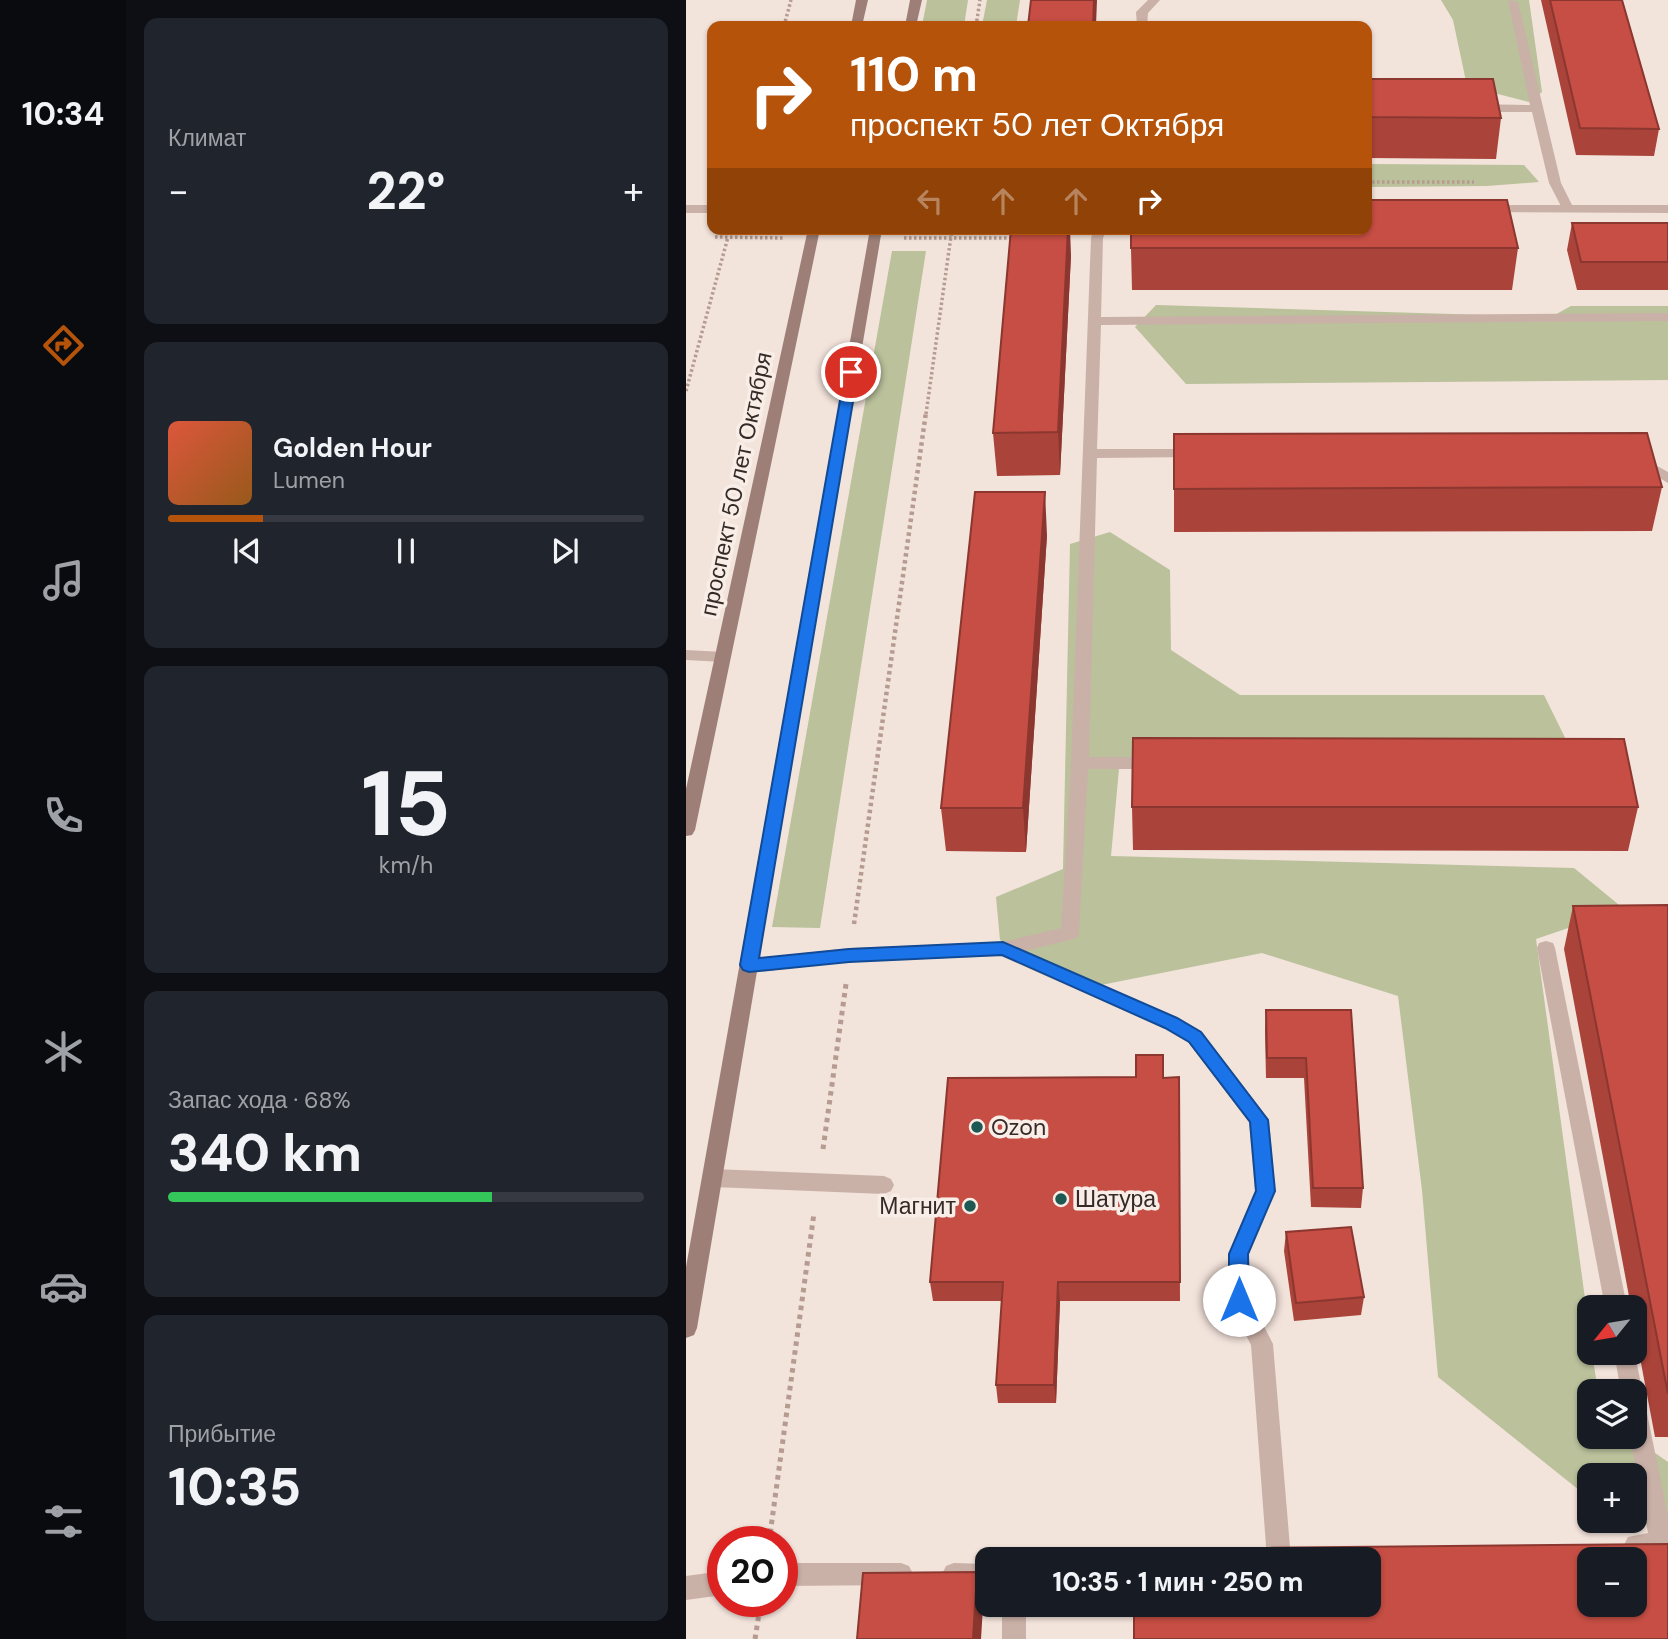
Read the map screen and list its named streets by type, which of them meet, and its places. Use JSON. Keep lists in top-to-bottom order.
{
  "streets": {
    "main road": ["проспект 50 лет Октября"]
  },
  "places": ["Ozon", "Шатура", "Магнит"],
  "north": "bottom left",
  "page": {
    "tabs": "10:34",
    "tile": [
      "Климат",
      ["15", "km/h"],
      ["Запас хода · 68%", "340 km"],
      ["Прибытие", "10:35"]
    ],
    "turn": ["110 m", "проспект 50 лет Октября"],
    "heat": ["−", "22°", "+"],
    "song": ["Golden Hour", "Lumen"],
    "map_buttons": ["+", "−"],
    "limit": "20",
    "trip": "10:35 · 1 мин · 250 m"
  }
}
